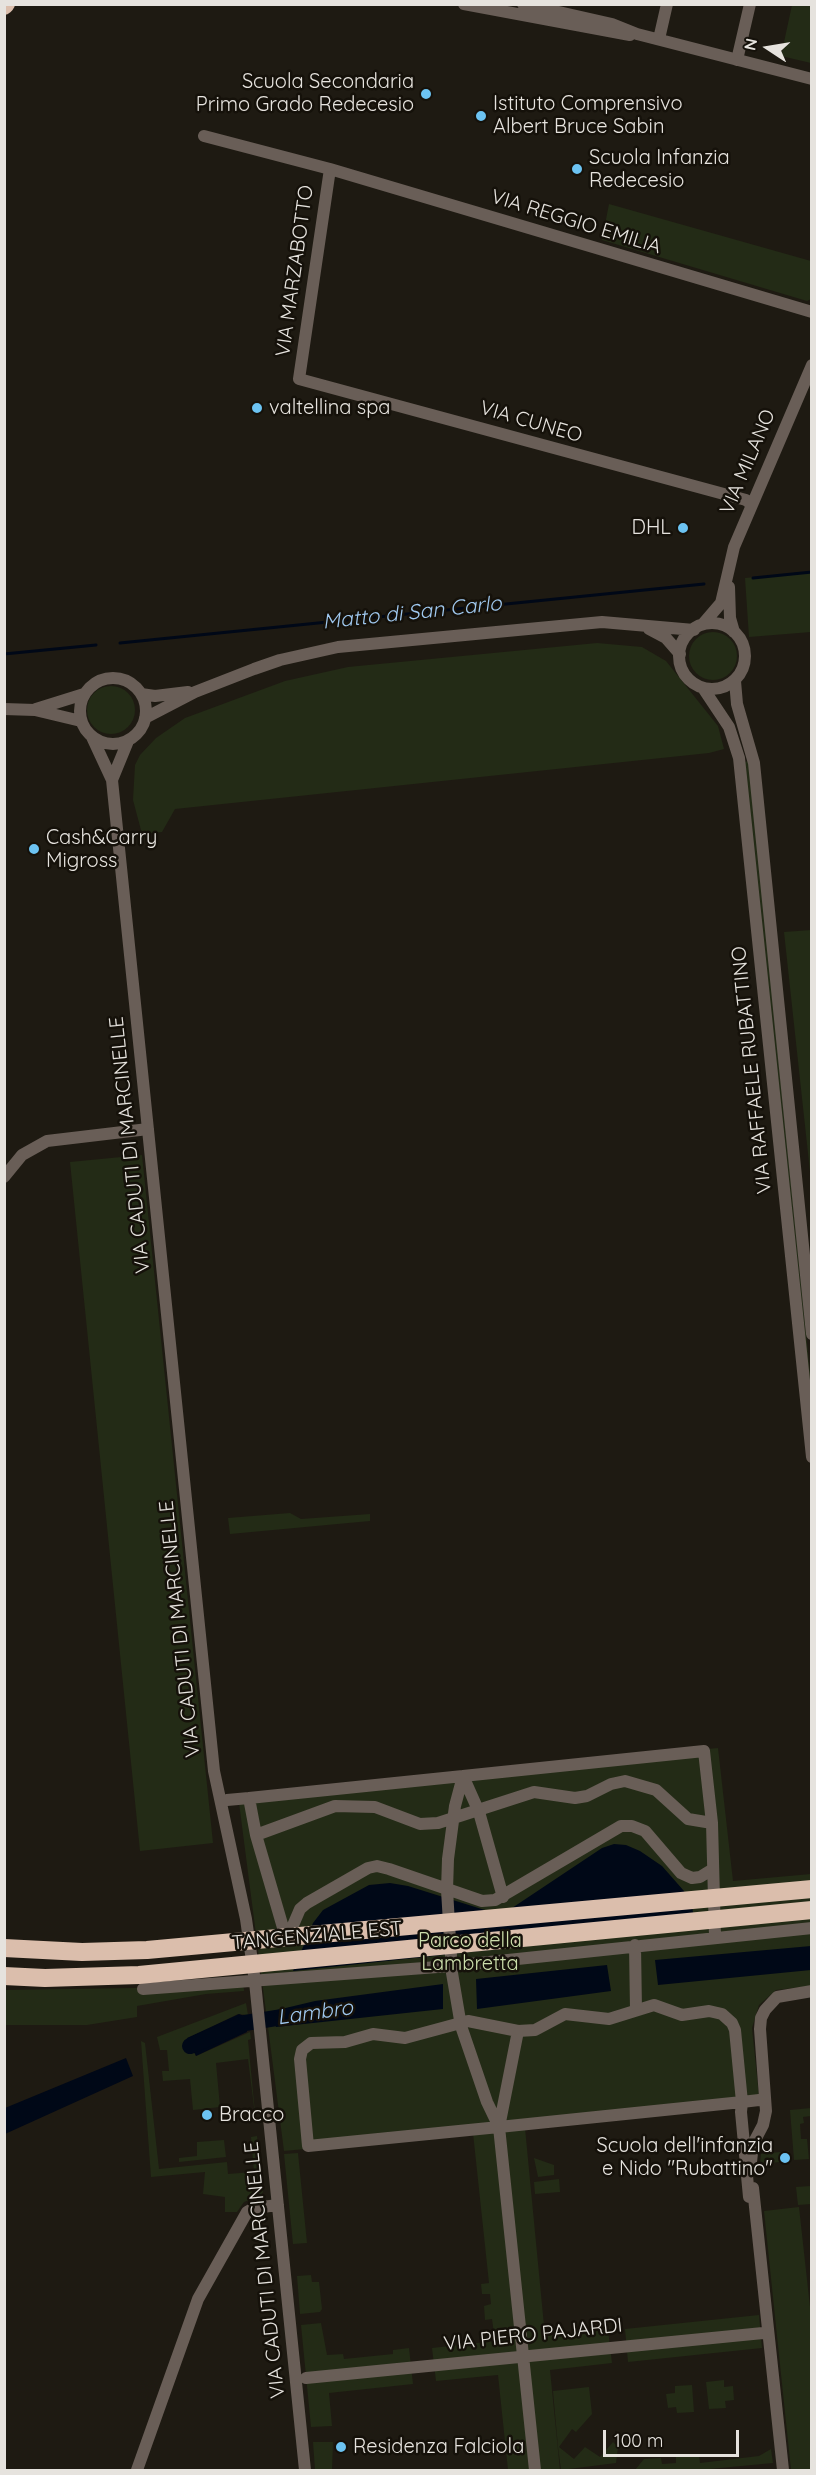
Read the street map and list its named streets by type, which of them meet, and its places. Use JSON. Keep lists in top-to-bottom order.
{
  "streets": {
    "highway": ["TANGENZIALE EST"],
    "street": [
      "VIA REGGIO EMILIA",
      "VIA MARZABOTTO",
      "VIA CUNEO",
      "VIA MILANO",
      "VIA RAFFAELE RUBATTINO",
      "VIA CADUTI DI MARCINELLE",
      "VIA PIERO PAJARDI"
    ]
  },
  "crossings": [
    ["VIA REGGIO EMILIA", "VIA MARZABOTTO"],
    ["VIA MARZABOTTO", "VIA CUNEO"],
    ["VIA CUNEO", "VIA MILANO"],
    ["VIA MILANO", "VIA RAFFAELE RUBATTINO"]
  ],
  "water": ["Matto di San Carlo", "Lambro"],
  "parks": ["Parco della Lambretta"],
  "places": [
    "Scuola Secondaria Primo Grado Redecesio",
    "Istituto Comprensivo Albert Bruce Sabin",
    "Scuola Infanzia Redecesio",
    "valtellina spa",
    "DHL",
    "Cash&Carry Migross",
    "Bracco",
    "Scuola dell'infanzia e Nido \"Rubattino\"",
    "Residenza Falciola"
  ],
  "scale_bar": "100 m",
  "north": "left"
}
